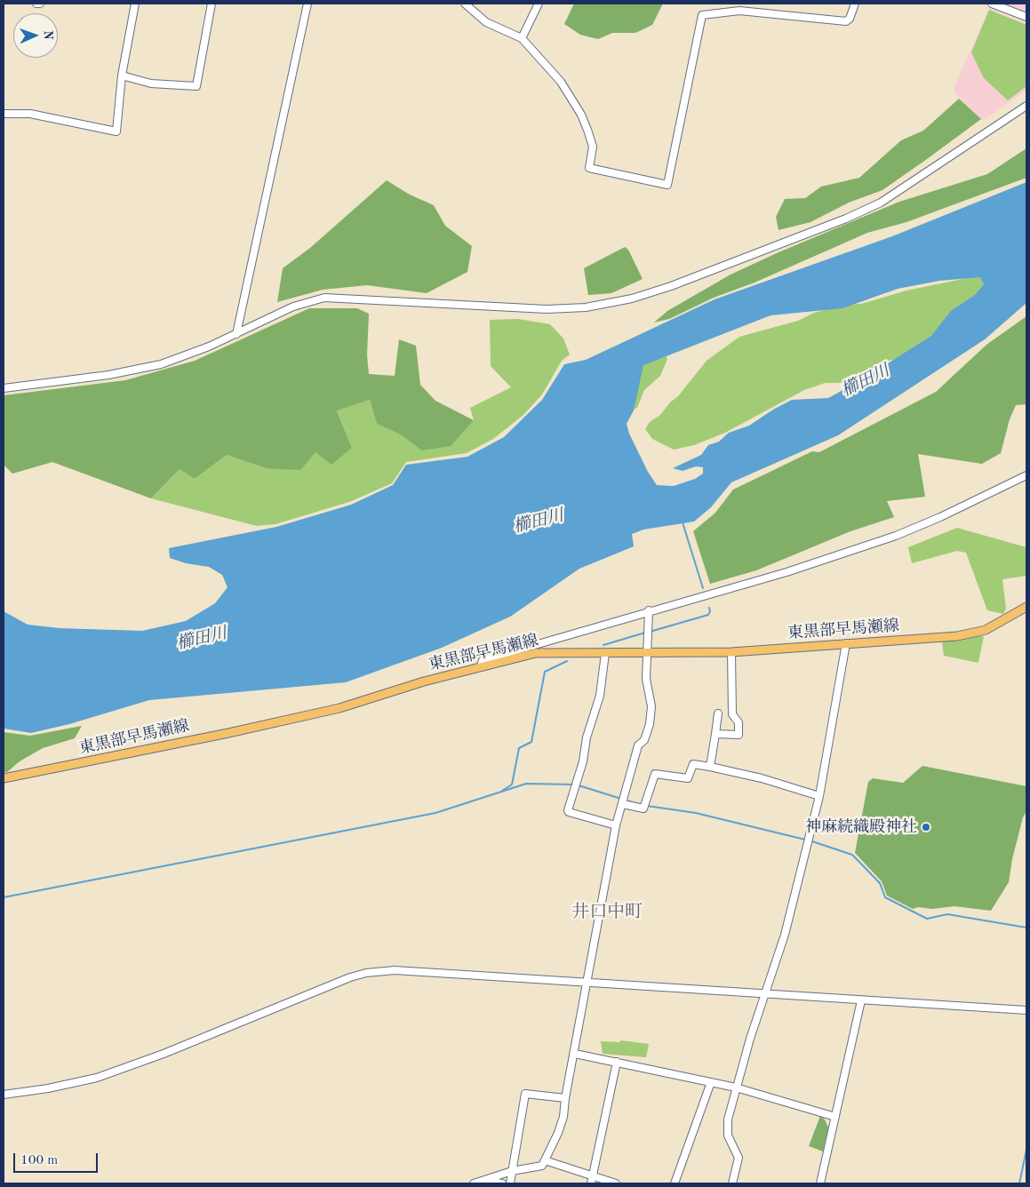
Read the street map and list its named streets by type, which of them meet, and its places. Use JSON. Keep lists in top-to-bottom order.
{
  "streets": {
    "main road": ["東黒部早馬瀬線"]
  },
  "districts": ["井口中町"],
  "water": ["櫛田川"],
  "places": ["神麻続織殿神社"],
  "scale_bar": "100 m",
  "north": "right"
}
